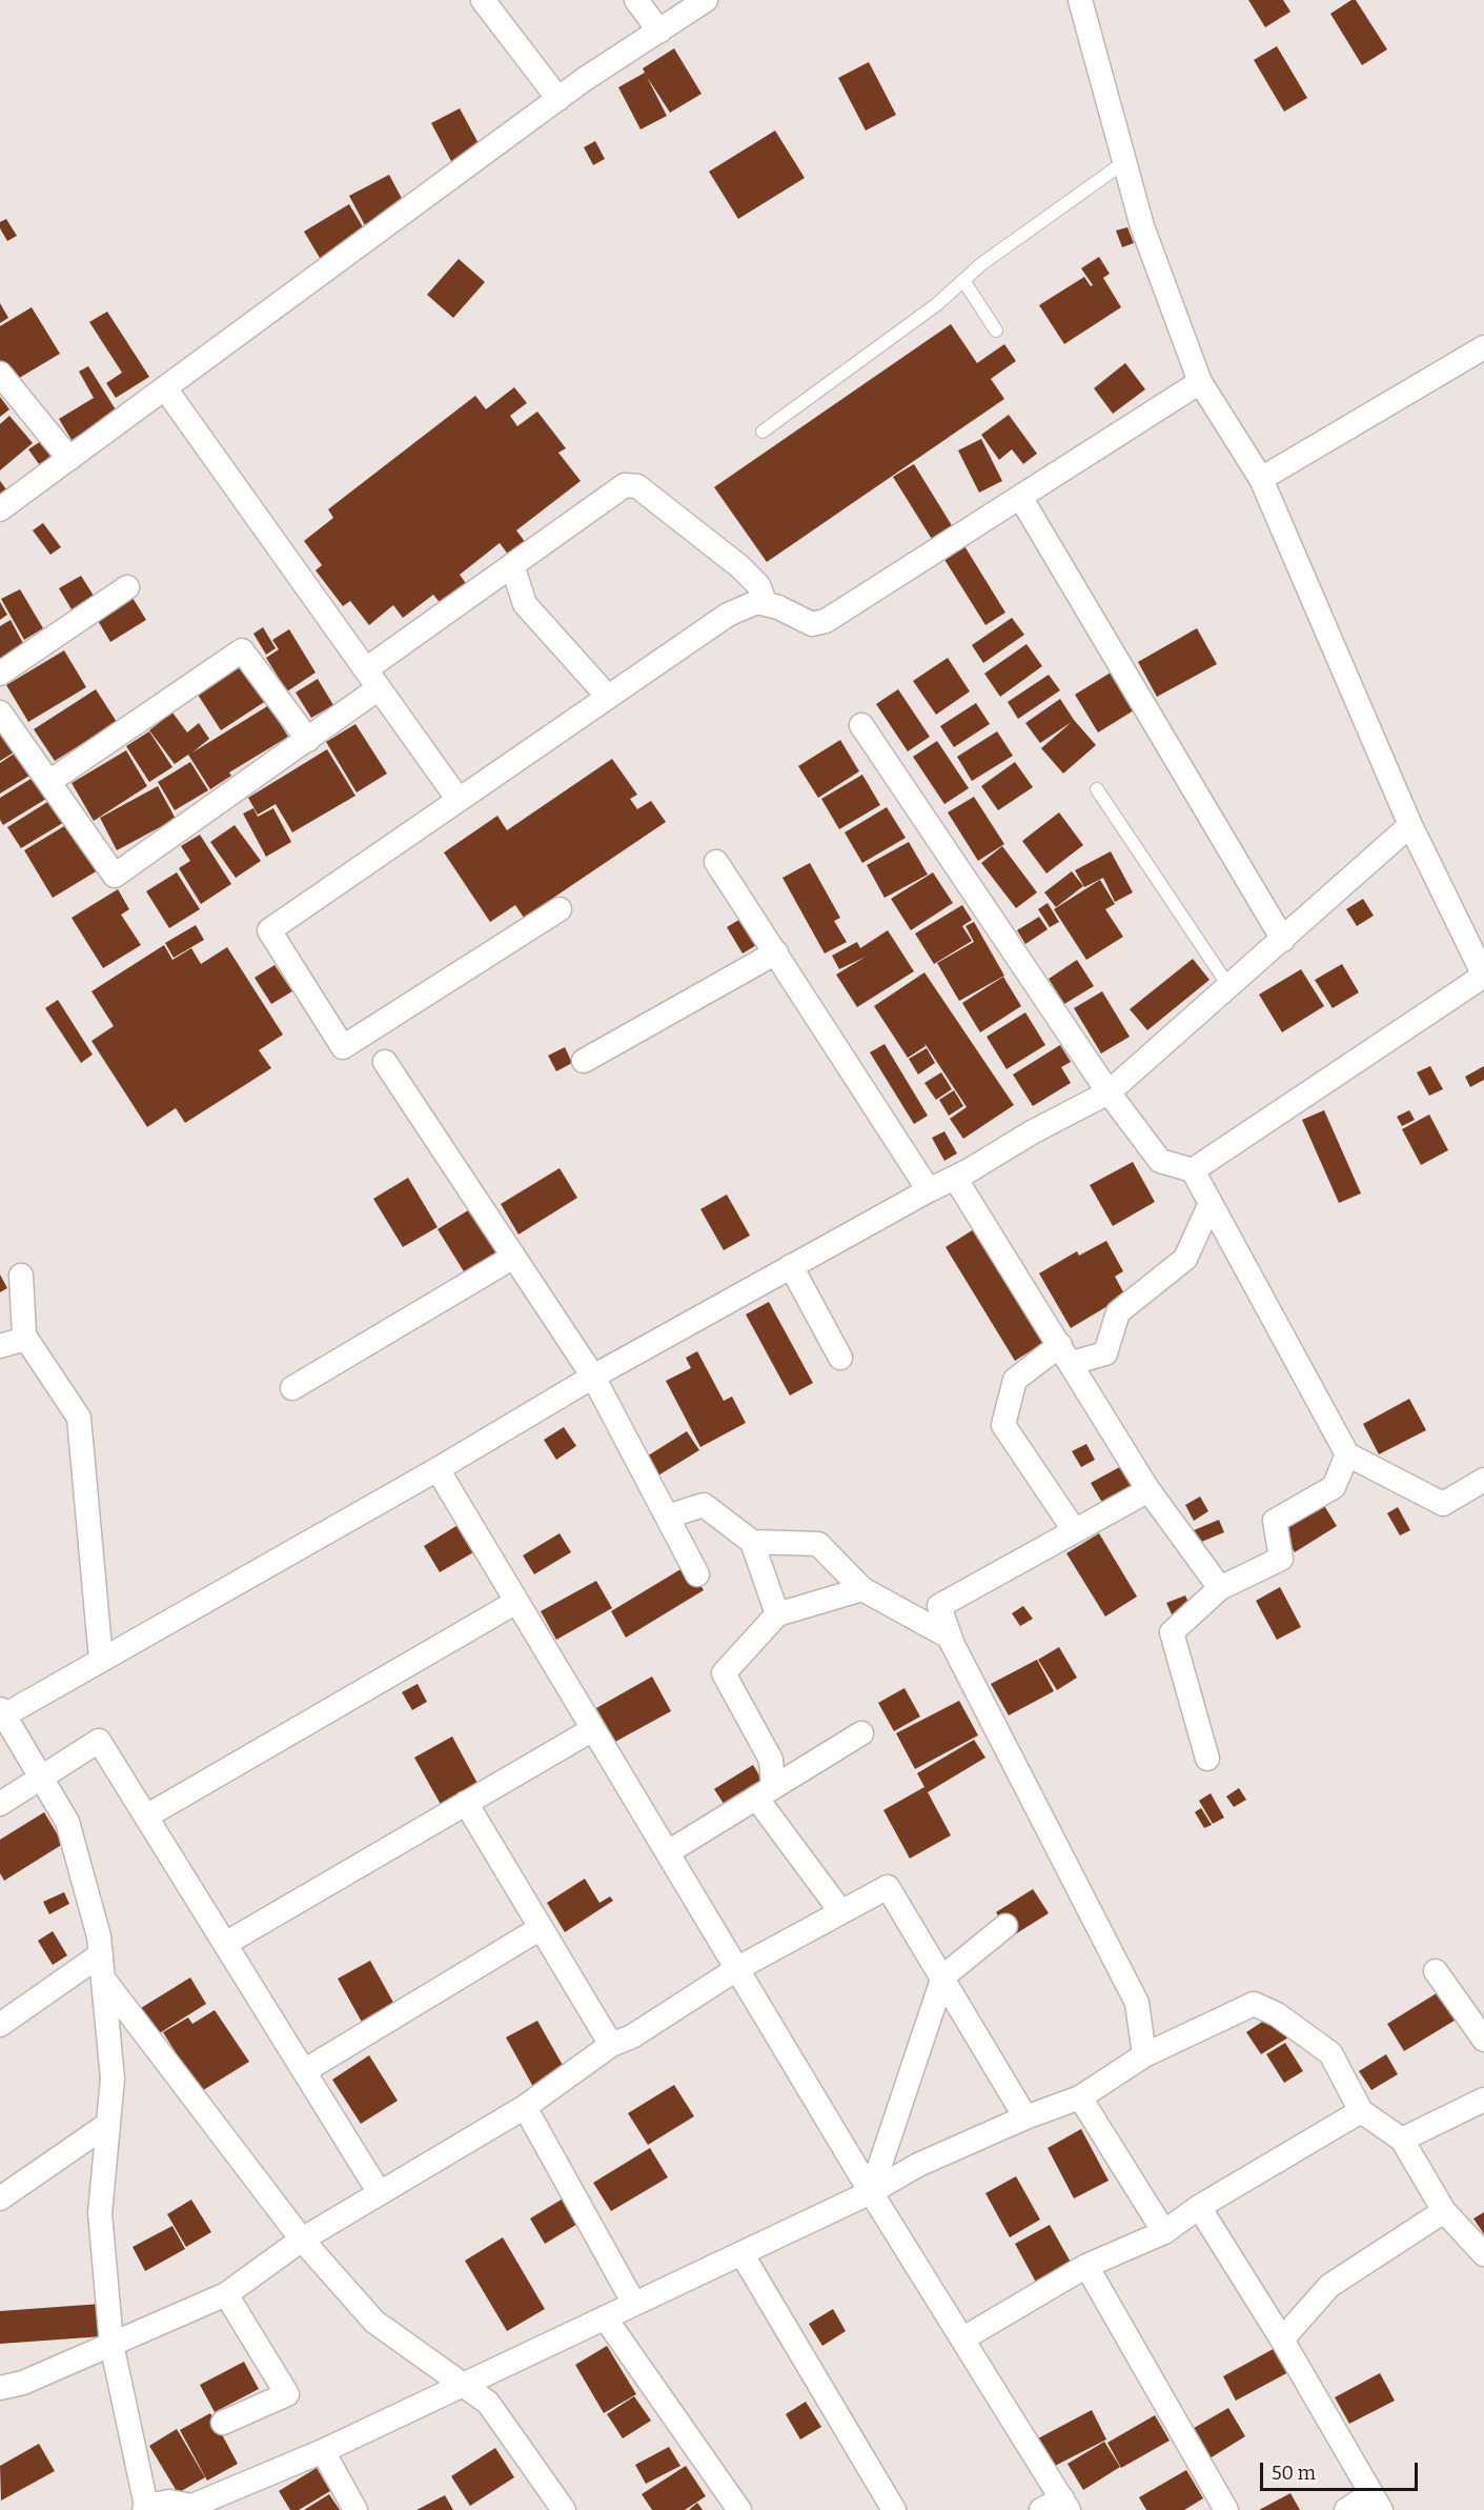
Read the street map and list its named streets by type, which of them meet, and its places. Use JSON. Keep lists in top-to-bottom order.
{
  "scale_bar": "50 m"
}
